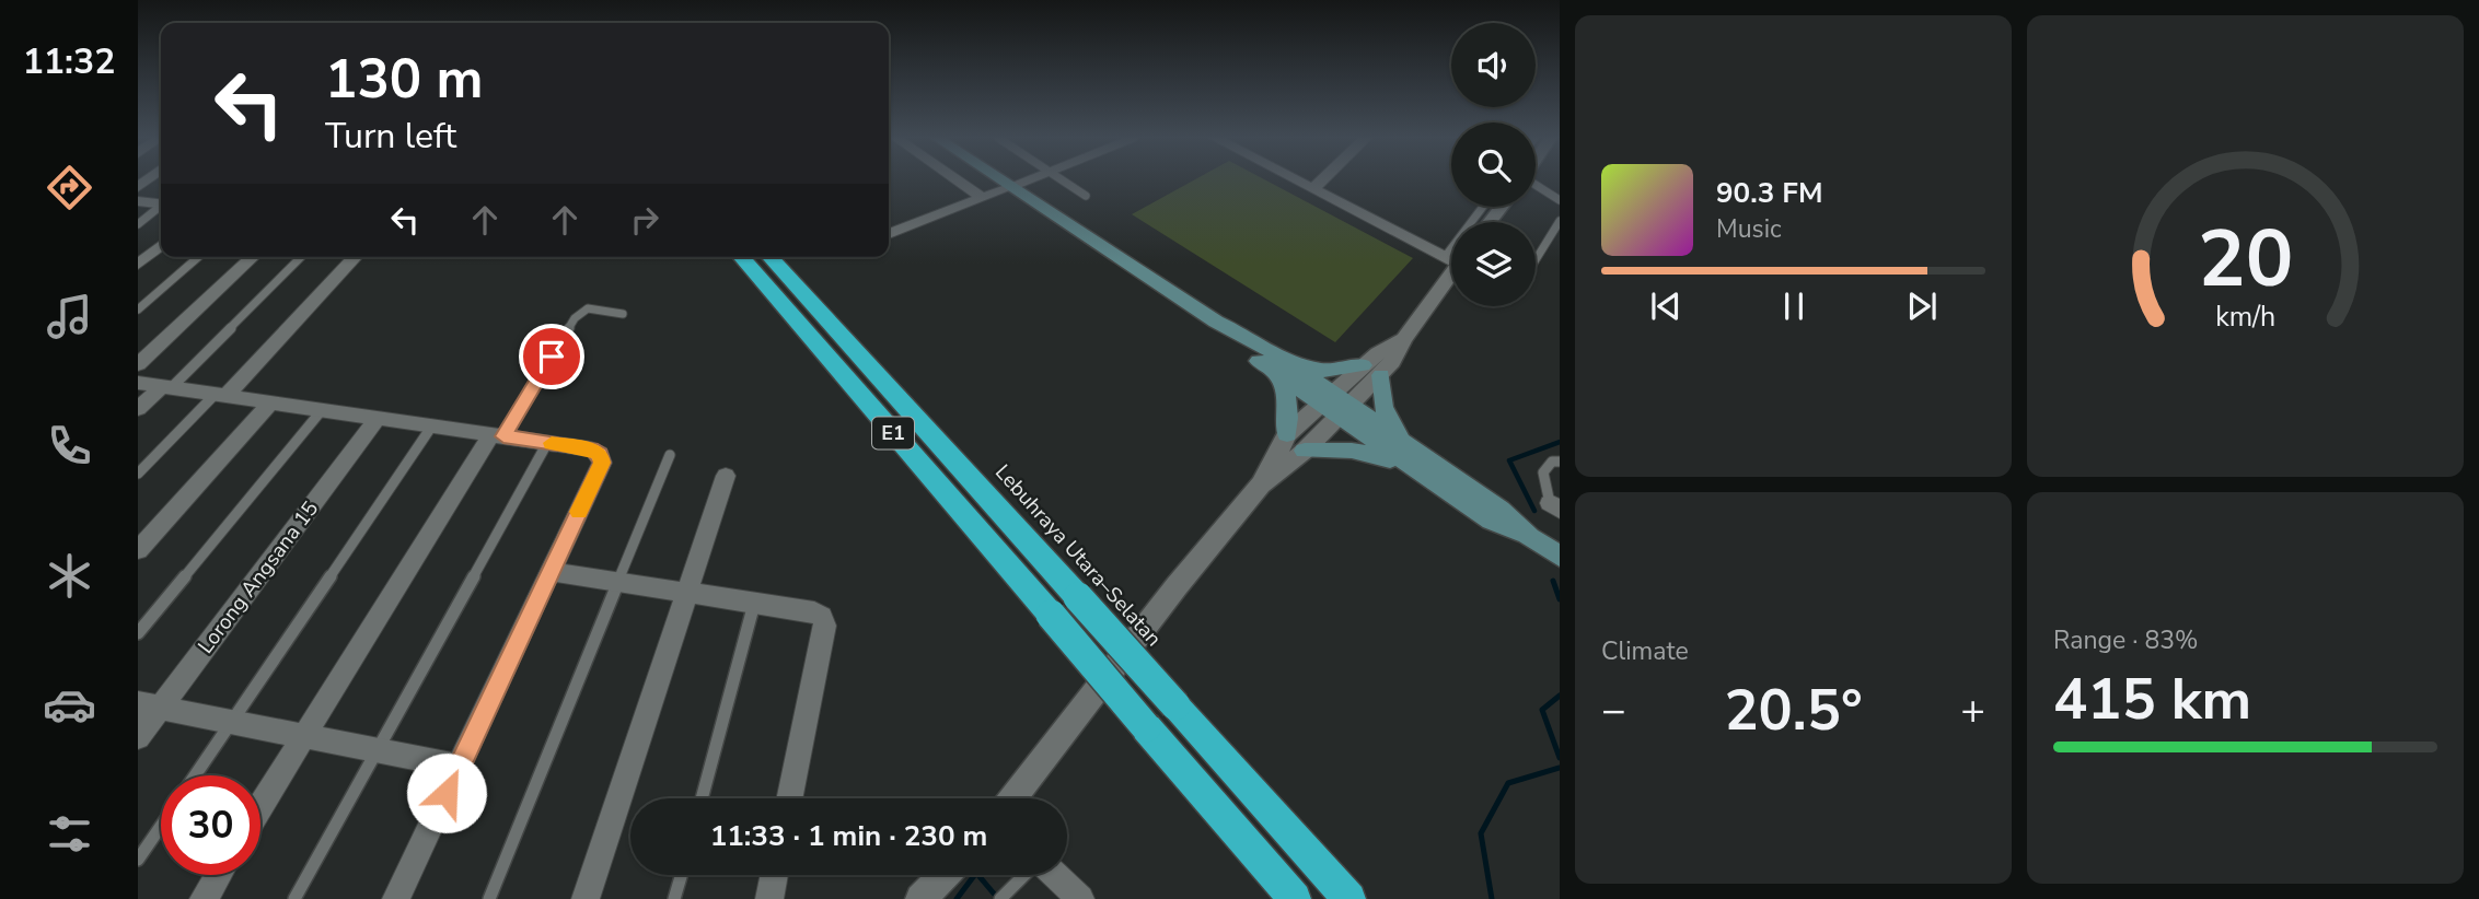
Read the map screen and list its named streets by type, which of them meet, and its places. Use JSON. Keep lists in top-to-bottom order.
{
  "streets": {
    "highway": ["E1", "Lebuhraya Utara–Selatan"],
    "street": ["Lorong Angsana 15"]
  },
  "page": {
    "tabs": "11:32",
    "turn": ["130 m", "Turn left"],
    "song": ["90.3 FM", "Music"],
    "tile": [
      "Climate",
      ["Range · 83%", "415 km"]
    ],
    "heat": ["−", "20.5°", "+"],
    "limit": "30",
    "trip": "11:33 · 1 min · 230 m",
    "gauge": ["20", "km/h"]
  }
}
